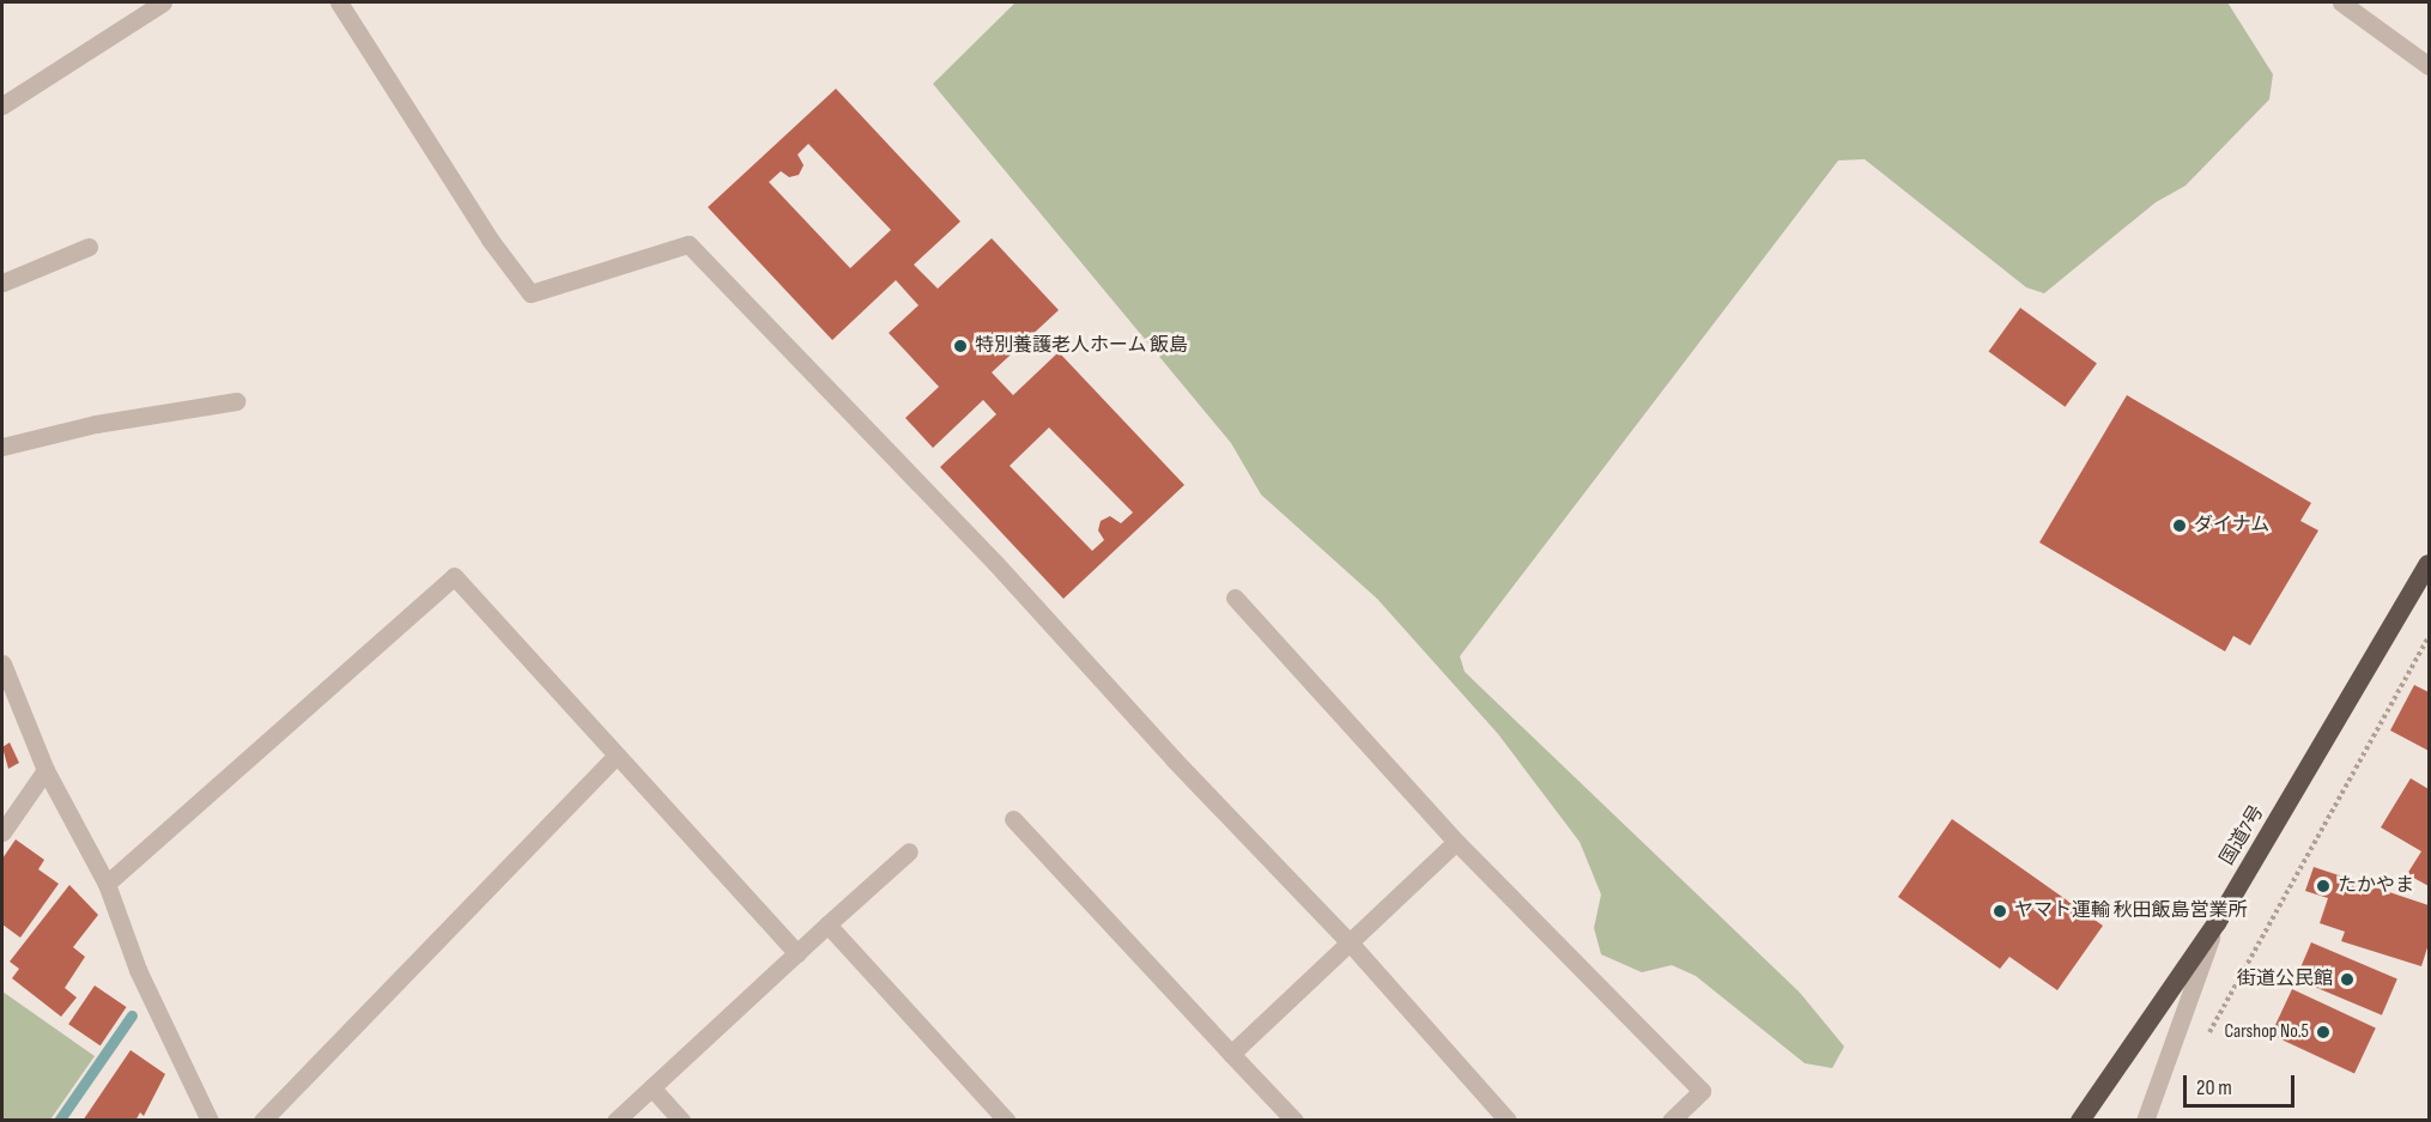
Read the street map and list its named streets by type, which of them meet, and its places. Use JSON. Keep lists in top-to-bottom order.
{
  "streets": {
    "highway": ["国道7号"]
  },
  "places": [
    "特別養護老人ホーム 飯島",
    "ダイナム",
    "たかやま",
    "ヤマト運輸 秋田飯島営業所",
    "街道公民館",
    "Carshop No.5"
  ],
  "scale_bar": "20 m"
}
